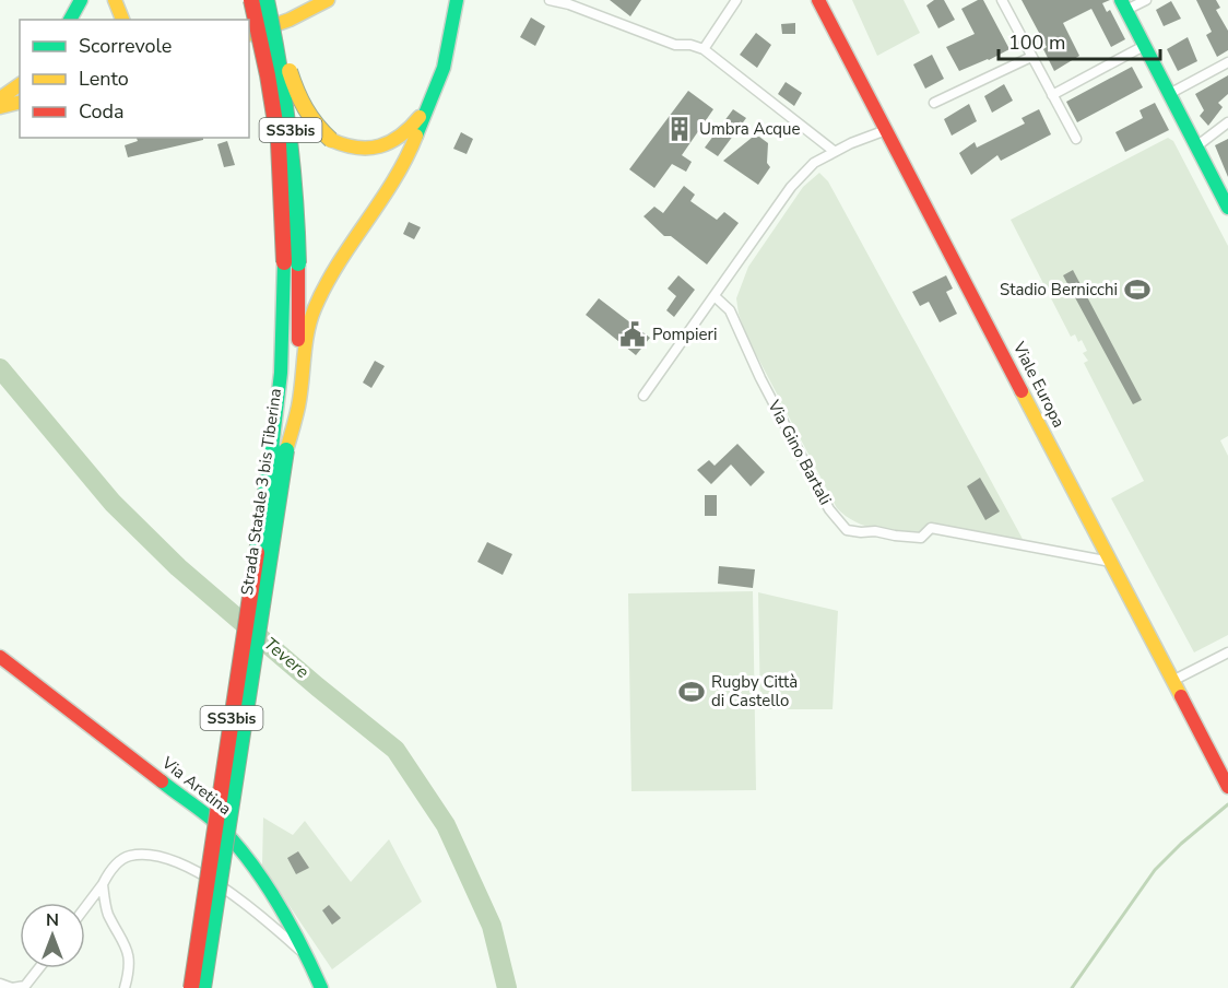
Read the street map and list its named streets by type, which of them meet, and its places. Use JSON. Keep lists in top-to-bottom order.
{
  "streets": {
    "main road": [
      "SS3bis",
      "Viale Europa",
      "Strada Statale 3 bis Tiberina",
      "Via Aretina"
    ],
    "street": ["Via Gino Bartali"]
  },
  "crossings": [
    ["Viale Europa", "Via Gino Bartali"]
  ],
  "water": ["Tevere"],
  "places": {
    "building": ["Umbra Acque"],
    "sports": ["Stadio Bernicchi", "Rugby Città di Castello"],
    "public building": ["Pompieri"]
  },
  "legend": ["Scorrevole", "Lento", "Coda"],
  "scale_bar": "100 m",
  "north": "top"
}
